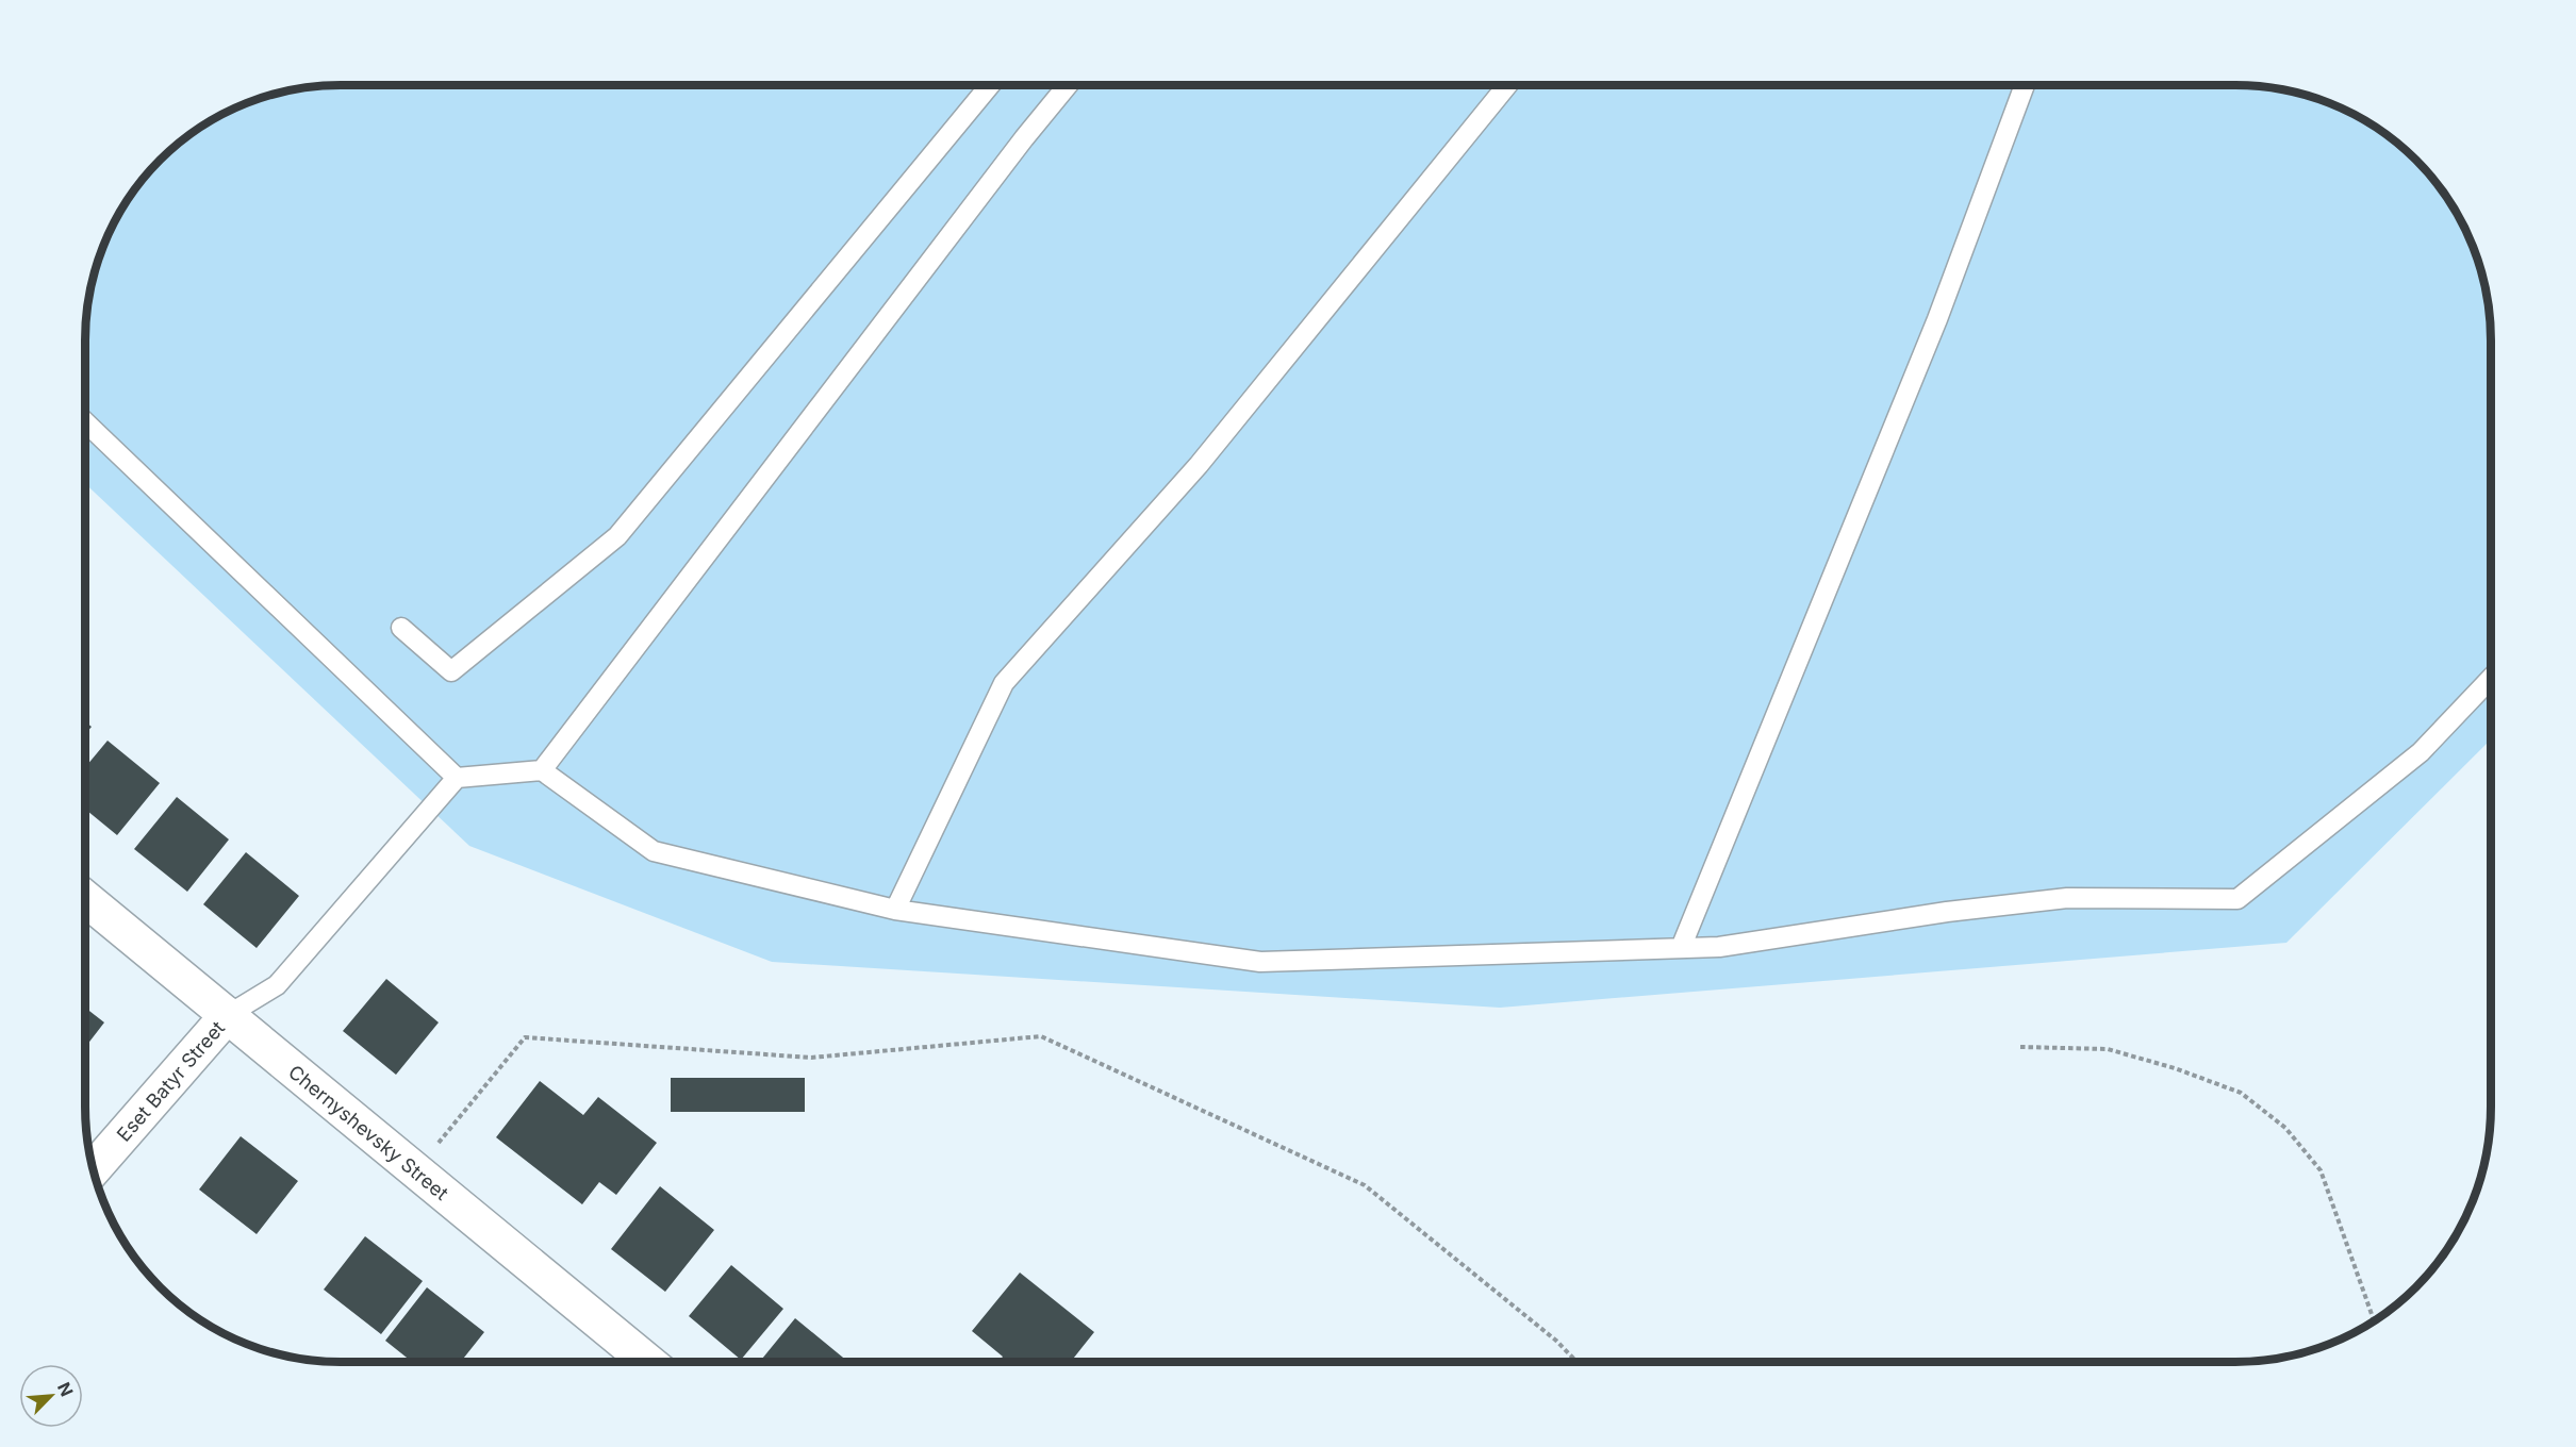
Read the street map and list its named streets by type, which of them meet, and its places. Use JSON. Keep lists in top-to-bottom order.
{
  "streets": {
    "street": ["Eset Batyr Street", "Chernyshevsky Street"]
  },
  "crossings": [
    ["Eset Batyr Street", "Chernyshevsky Street"]
  ],
  "north": "top right"
}
